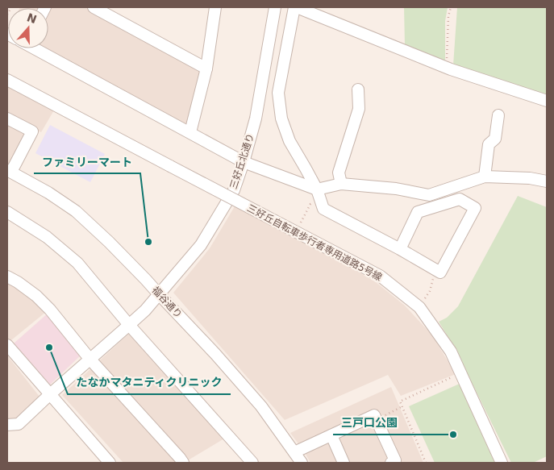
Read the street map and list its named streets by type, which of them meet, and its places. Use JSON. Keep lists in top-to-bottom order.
{
  "streets": {
    "street": ["三好丘北通り", "三好丘自転車歩行者専用道路5号線", "福谷通り"]
  },
  "crossings": [
    ["三好丘北通り", "福谷通り"]
  ],
  "places": ["ファミリーマート", "たなかマタニティクリニック", "三戸口公園"],
  "north": "top"
}
